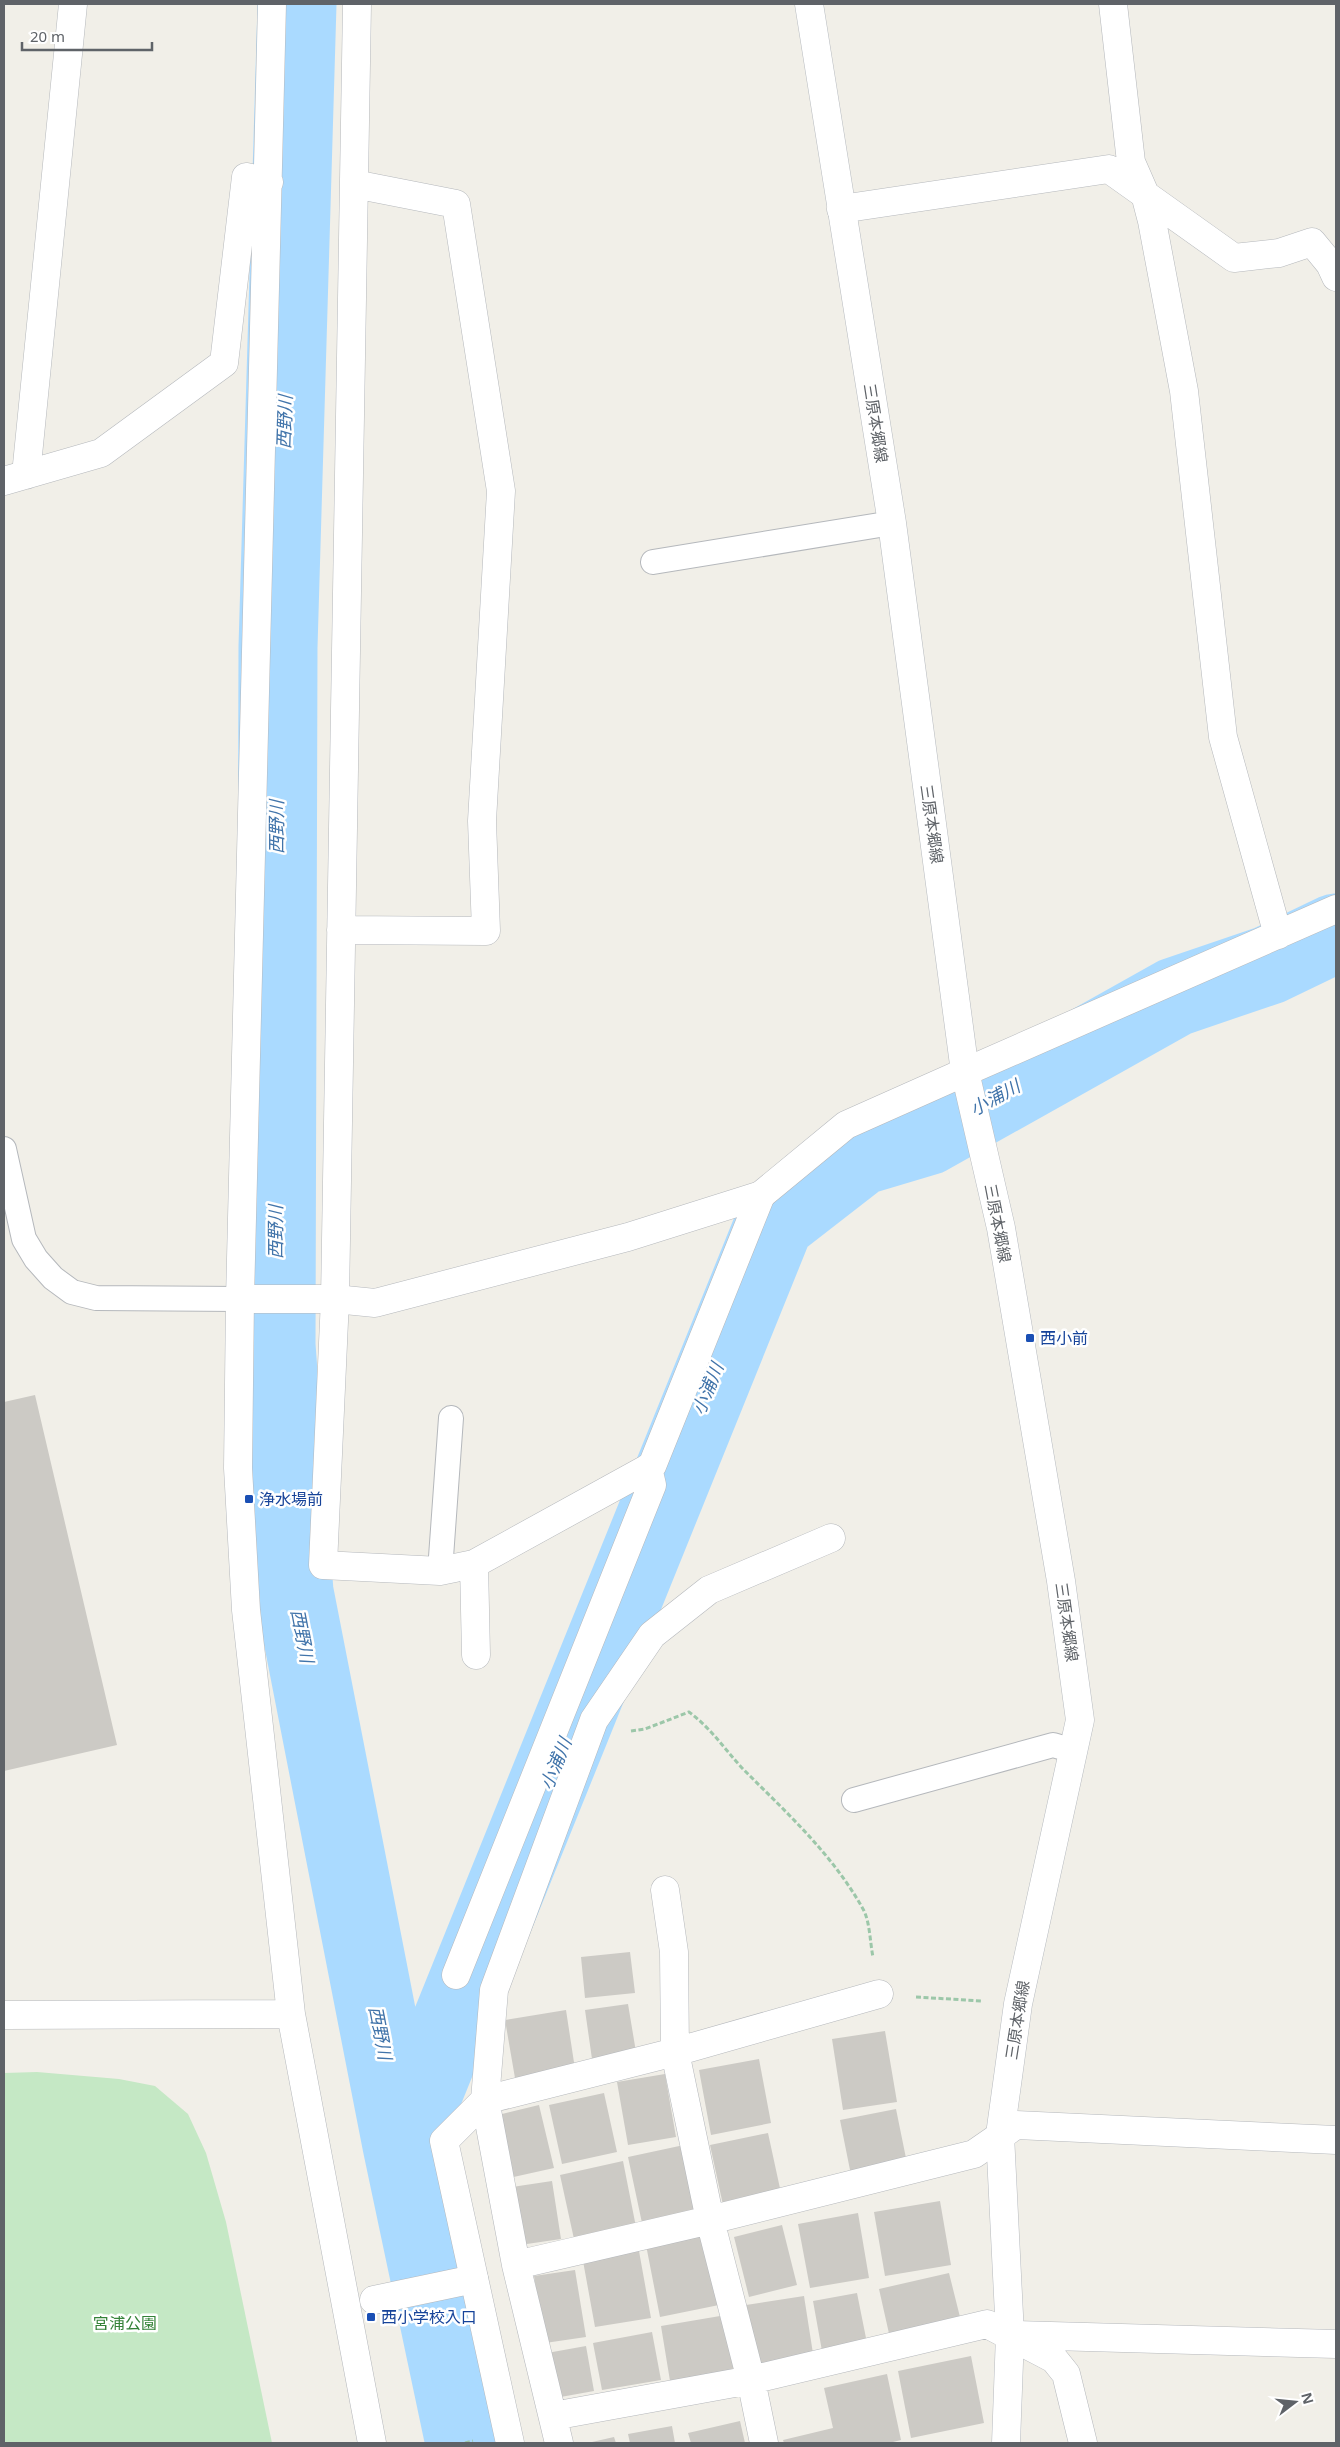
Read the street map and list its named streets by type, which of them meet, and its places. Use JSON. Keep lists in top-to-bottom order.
{
  "streets": {
    "street": ["三原本郷線"]
  },
  "water": ["西野川", "小浦川"],
  "parks": ["宮浦公園"],
  "places": {
    "transit": ["西小前", "浄水場前", "西小学校入口"]
  },
  "scale_bar": "20 m",
  "north": "right"
}
